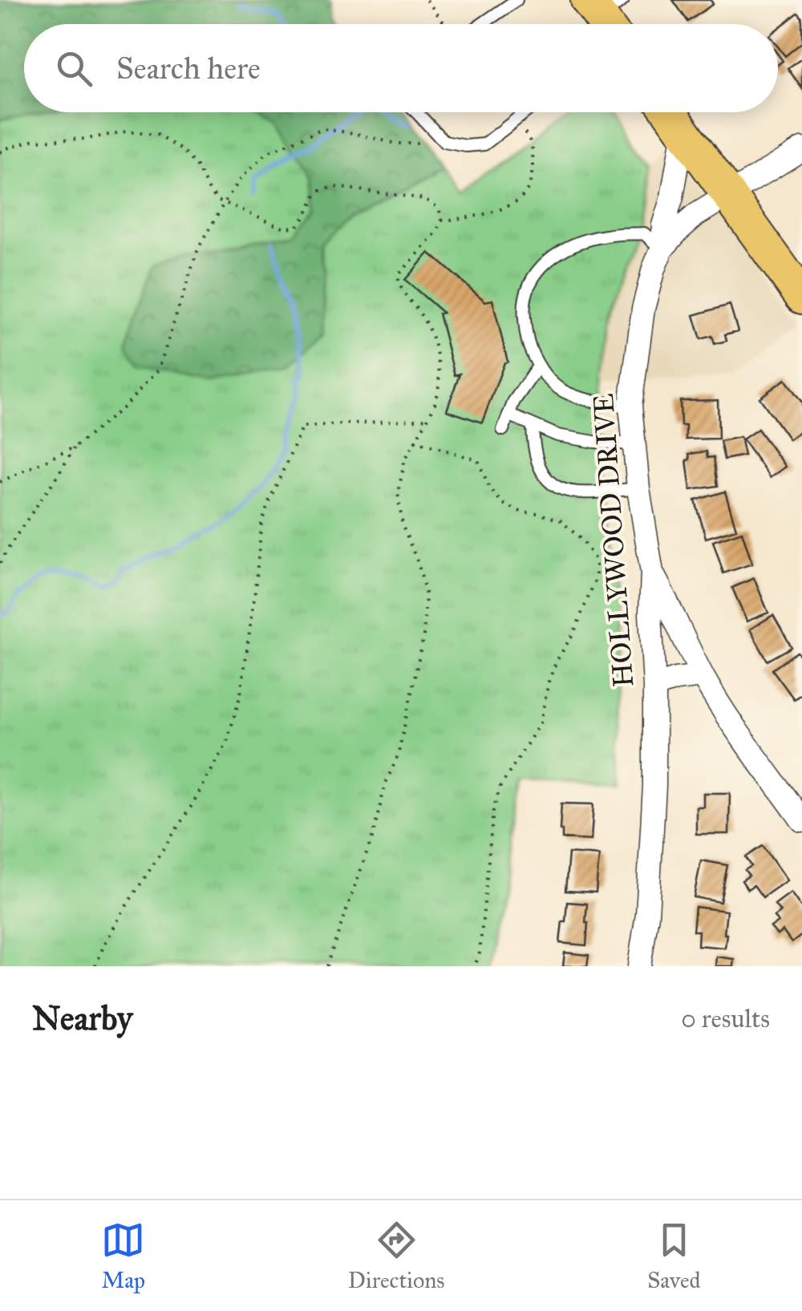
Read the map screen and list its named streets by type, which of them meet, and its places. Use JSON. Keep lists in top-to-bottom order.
{
  "streets": {
    "street": ["HOLLYWOOD DRIVE"]
  },
  "page": {
    "search": "Search here",
    "heading": ["Nearby", "0 results"],
    "nav": ["Map", "Directions", "Saved"]
  }
}
